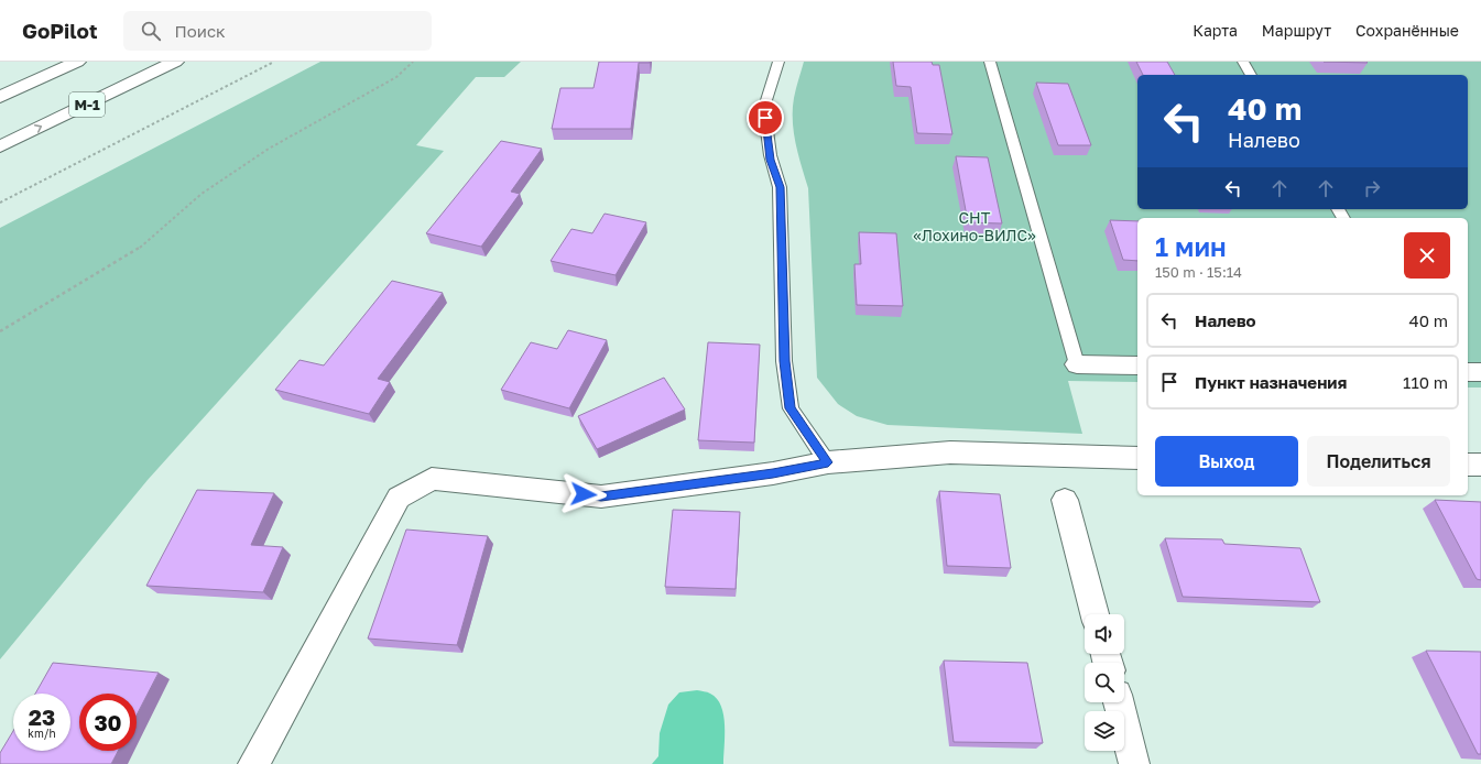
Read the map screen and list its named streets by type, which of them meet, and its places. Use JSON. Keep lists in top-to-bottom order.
{
  "streets": {
    "main road": ["М-1"]
  },
  "parks": ["СНТ «Лохино-ВИЛС»"],
  "page": {
    "header": "GoPilot",
    "search": "Поиск",
    "nav": ["Карта", "Маршрут", "Сохранённые"],
    "turn": ["40 m", "Налево"],
    "heading": ["1 мин", "150 m · 15:14"],
    "list": [
      {
        "name": "Налево",
        "value": "40 m"
      },
      {
        "name": "Пункт назначения",
        "value": "110 m"
      }
    ],
    "buttons": ["Выход", "Поделиться"],
    "speed": "23 km/h",
    "limit": "30"
  }
}
